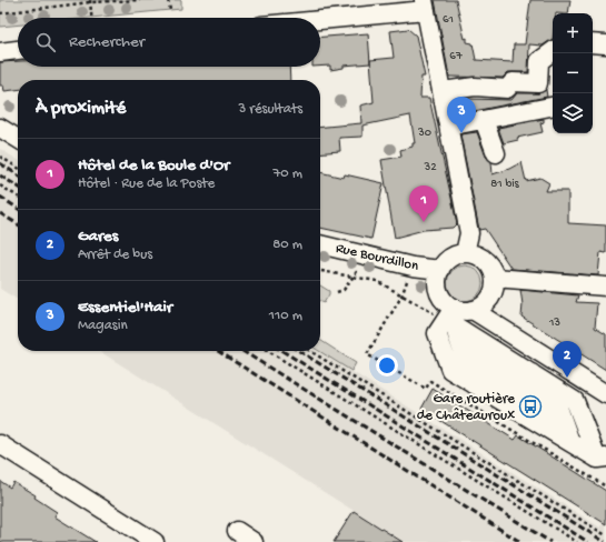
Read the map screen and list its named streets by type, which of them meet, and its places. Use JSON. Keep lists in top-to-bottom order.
{
  "streets": {
    "street": ["Rue Bourdillon"]
  },
  "places": {
    "bus stop": ["Gare routière de Châteauroux"]
  },
  "house_numbers": [
    "61",
    "67",
    "30",
    "32",
    "81 bis",
    "13"
  ],
  "page": {
    "map_buttons": ["+", "−"],
    "search": "Rechercher",
    "heading": ["À proximité", "3 résultats"],
    "pins": ["3", "1", "2"],
    "list": [
      {
        "mark": "1",
        "name": "Hôtel de la Boule d'Or",
        "note": "Hôtel · Rue de la Poste",
        "value": "70 m"
      },
      {
        "mark": "2",
        "name": "Gares",
        "note": "Arrêt de bus",
        "value": "80 m"
      },
      {
        "mark": "3",
        "name": "Essentiel'Hair",
        "note": "Magasin",
        "value": "110 m"
      }
    ]
  }
}
